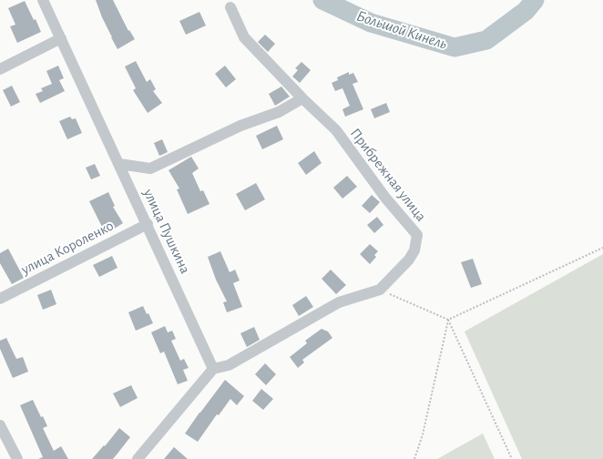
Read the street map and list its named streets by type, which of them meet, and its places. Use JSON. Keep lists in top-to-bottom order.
{
  "streets": {
    "street": ["Прибрежная улица", "улица Пушкина", "улица Короленко"]
  },
  "crossings": [
    ["Прибрежная улица", "улица Пушкина"],
    ["улица Пушкина", "улица Короленко"]
  ],
  "water": ["Большой Кинель"]
}
